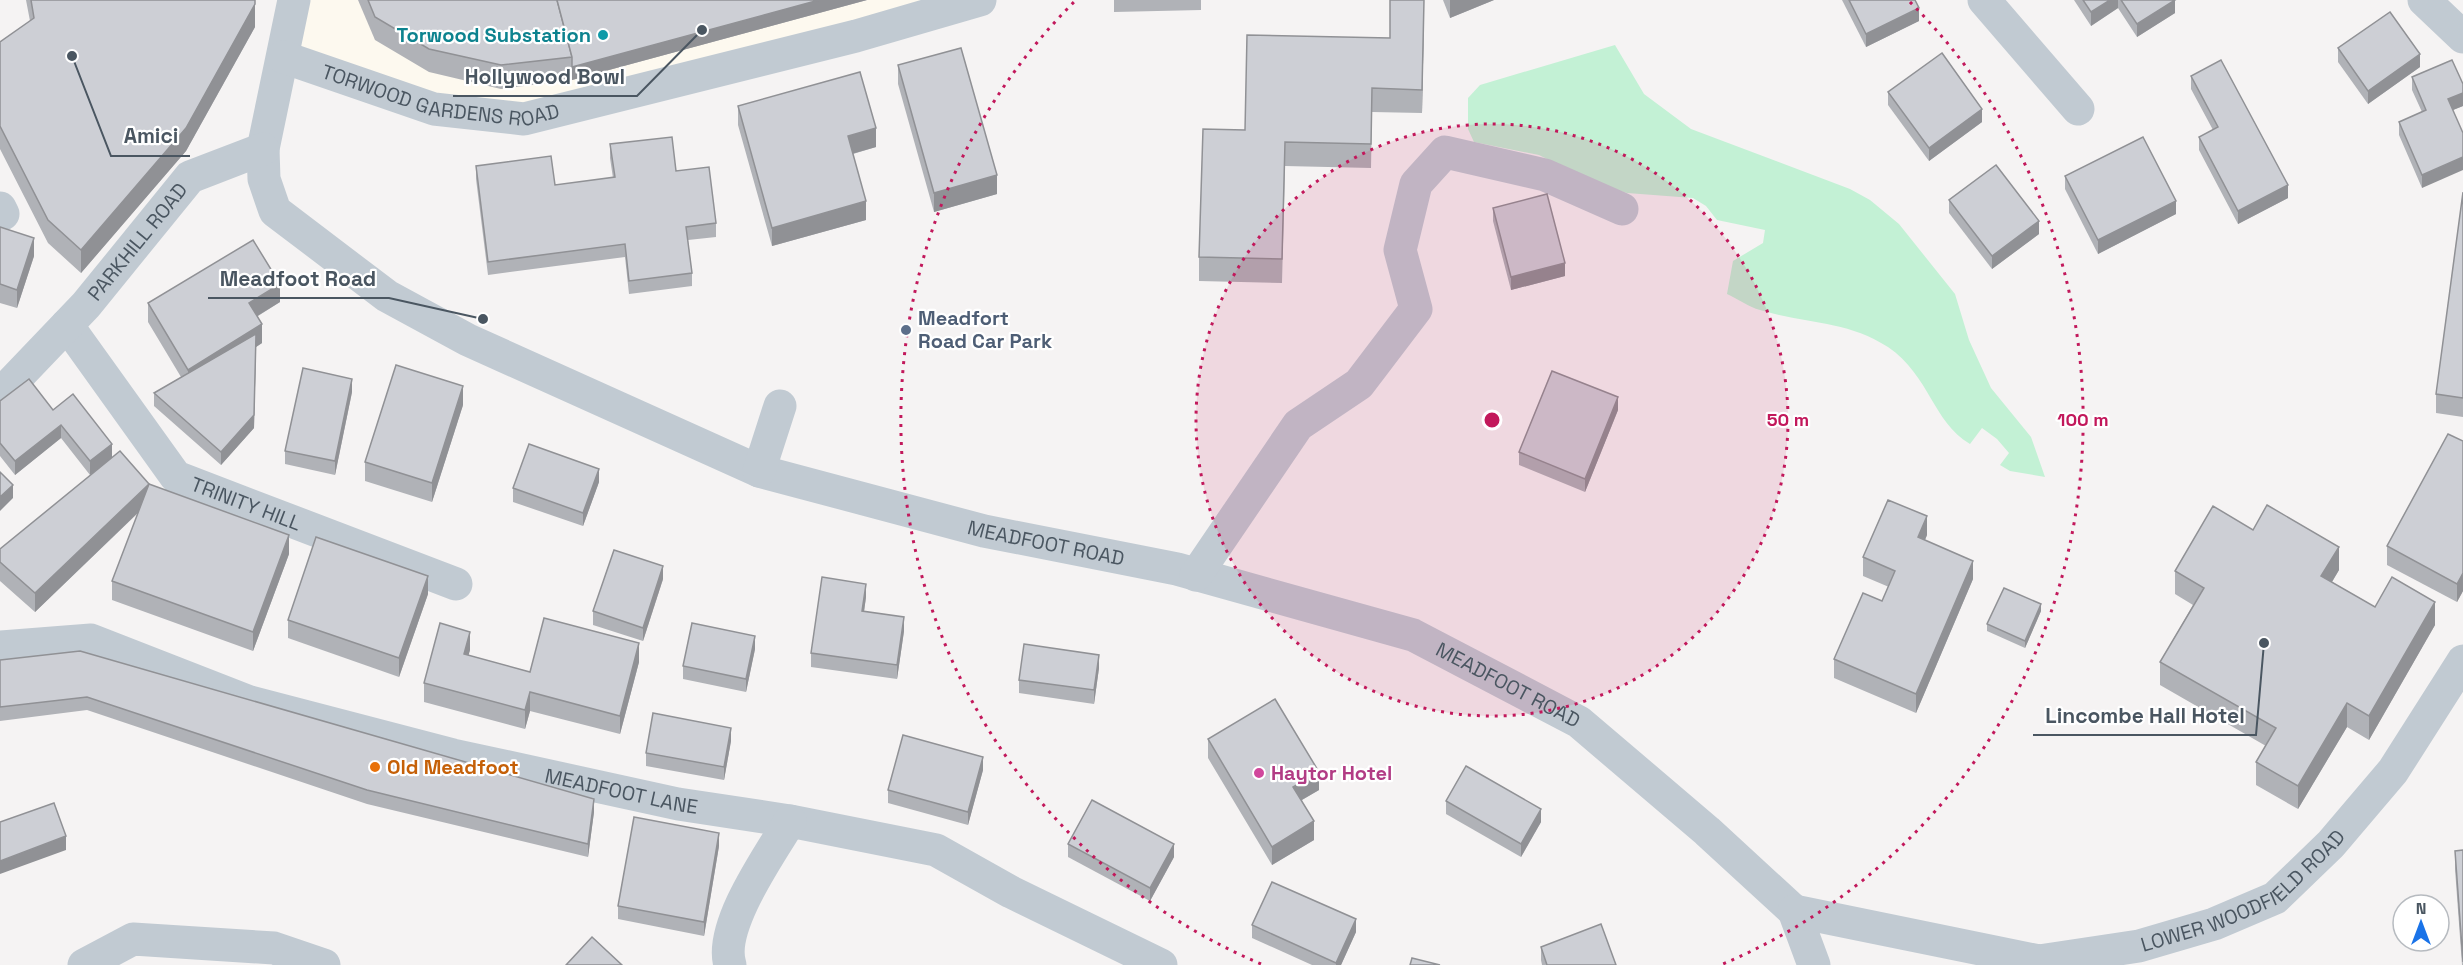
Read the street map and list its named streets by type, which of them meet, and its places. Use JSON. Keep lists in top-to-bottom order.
{
  "streets": {
    "street": [
      "TORWOOD GARDENS ROAD",
      "PARKHILL ROAD",
      "TRINITY HILL",
      "MEADFOOT ROAD",
      "MEADFOOT LANE",
      "LOWER WOODFIELD ROAD"
    ]
  },
  "crossings": [
    ["PARKHILL ROAD", "TRINITY HILL"],
    ["PARKHILL ROAD", "MEADFOOT ROAD"],
    ["MEADFOOT ROAD", "LOWER WOODFIELD ROAD"]
  ],
  "places": [
    "Hollywood Bowl",
    "Torwood Substation",
    "Amici",
    "Meadfoot Road",
    "Meadfort Road Car Park",
    "Lincombe Hall Hotel",
    "Old Meadfoot",
    "Haytor Hotel"
  ],
  "north": "top",
  "rings": ["50 m", "100 m"]
}
